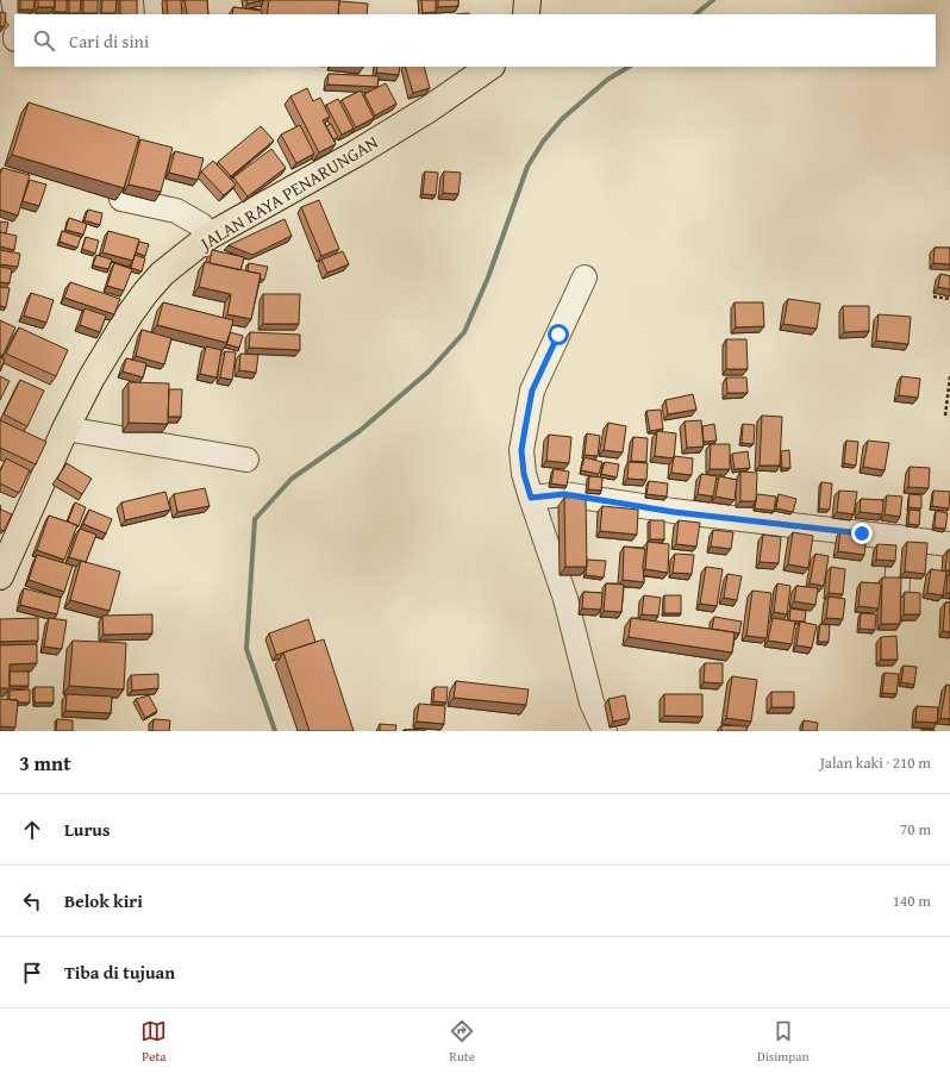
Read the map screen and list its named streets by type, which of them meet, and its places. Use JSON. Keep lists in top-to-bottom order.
{
  "streets": {
    "main road": ["JALAN RAYA PENARUNGAN"]
  },
  "page": {
    "search": "Cari di sini",
    "heading": ["3 mnt", "Jalan kaki · 210 m"],
    "list": [
      ["Lurus", "70 m"],
      ["Belok kiri", "140 m"],
      "Tiba di tujuan"
    ],
    "nav": ["Peta", "Rute", "Disimpan"]
  }
}
